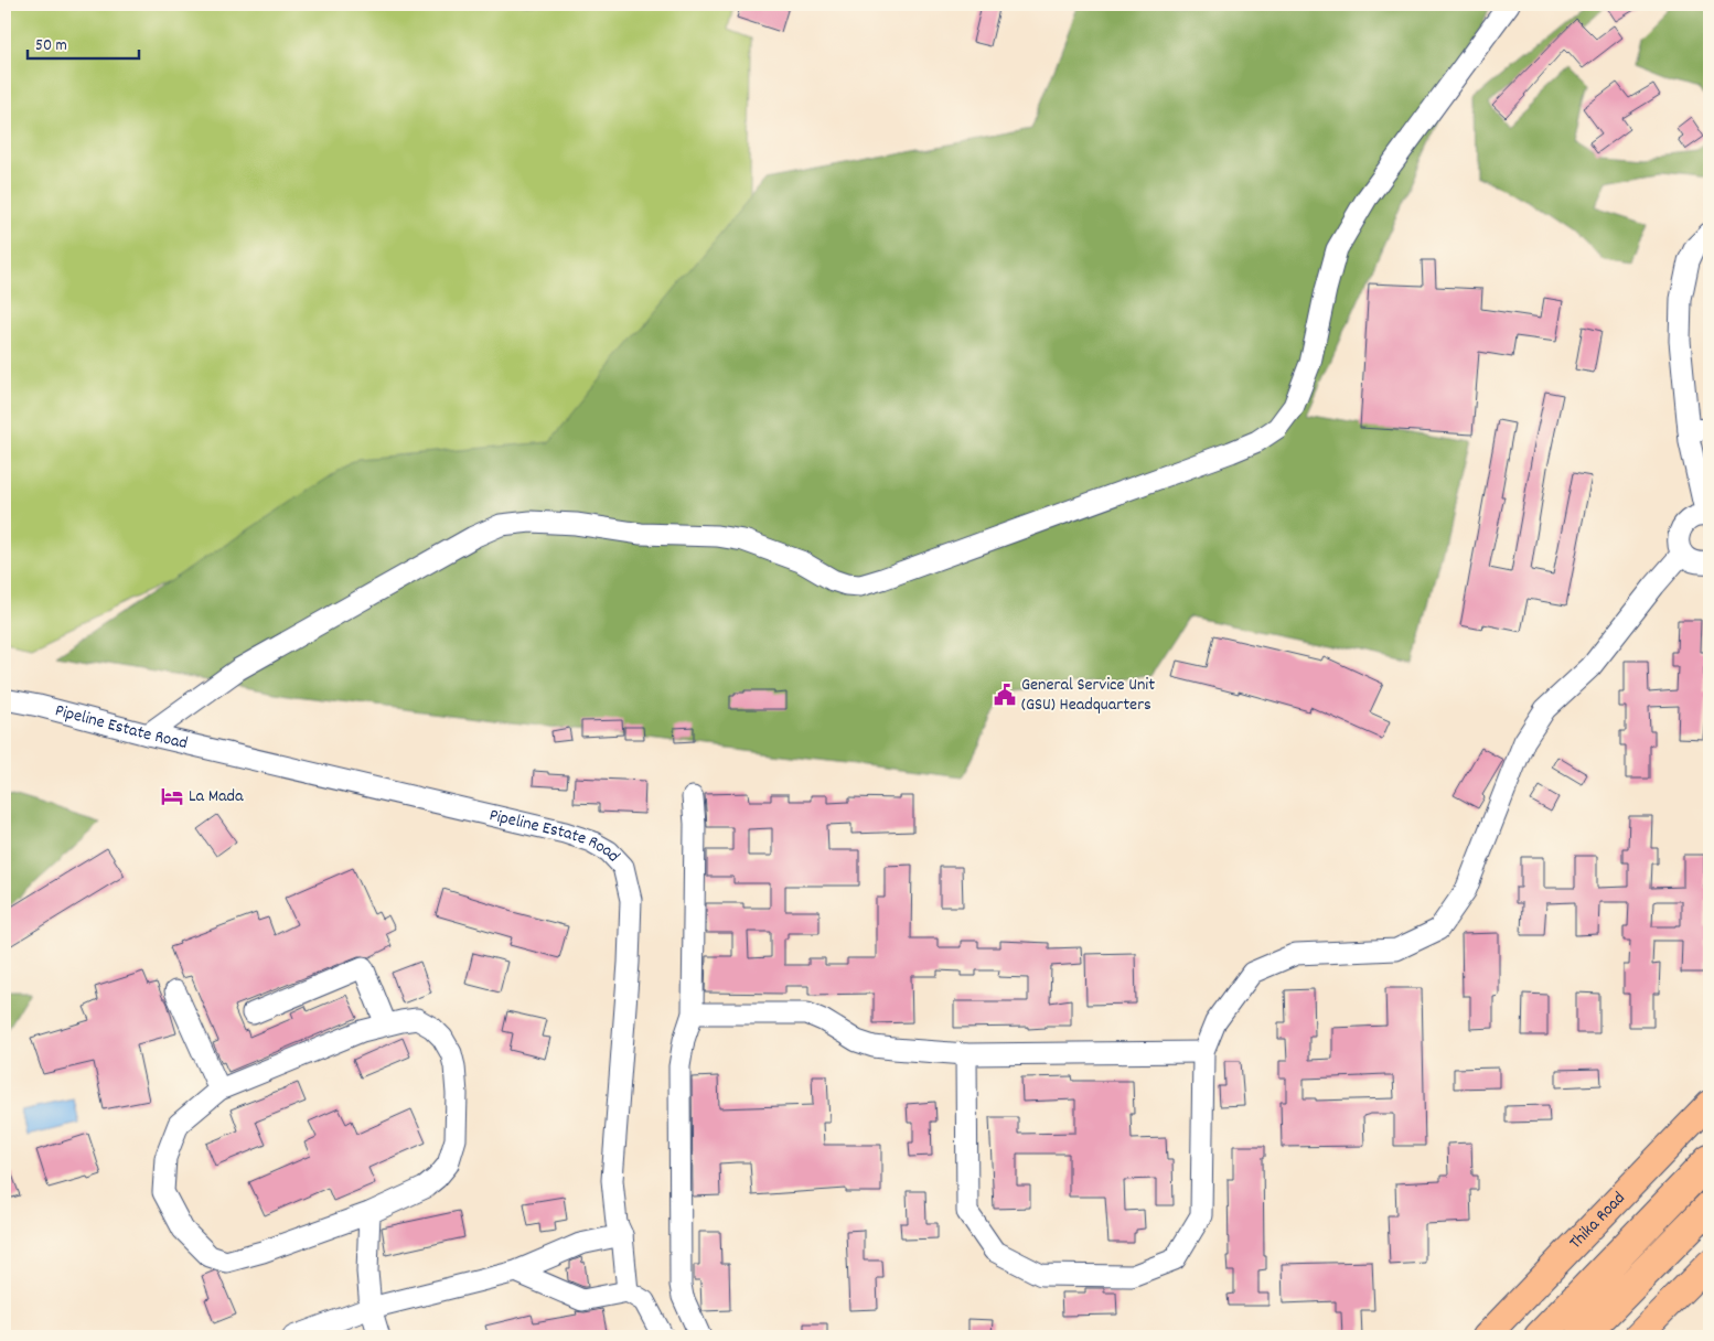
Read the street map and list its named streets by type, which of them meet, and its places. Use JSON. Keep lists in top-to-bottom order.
{
  "streets": {
    "main road": ["Thika Road"],
    "street": ["Pipeline Estate Road"]
  },
  "places": {
    "public building": ["General Service Unit (GSU) Headquarters"],
    "hotel": ["La Mada"]
  },
  "scale_bar": "50 m"
}
